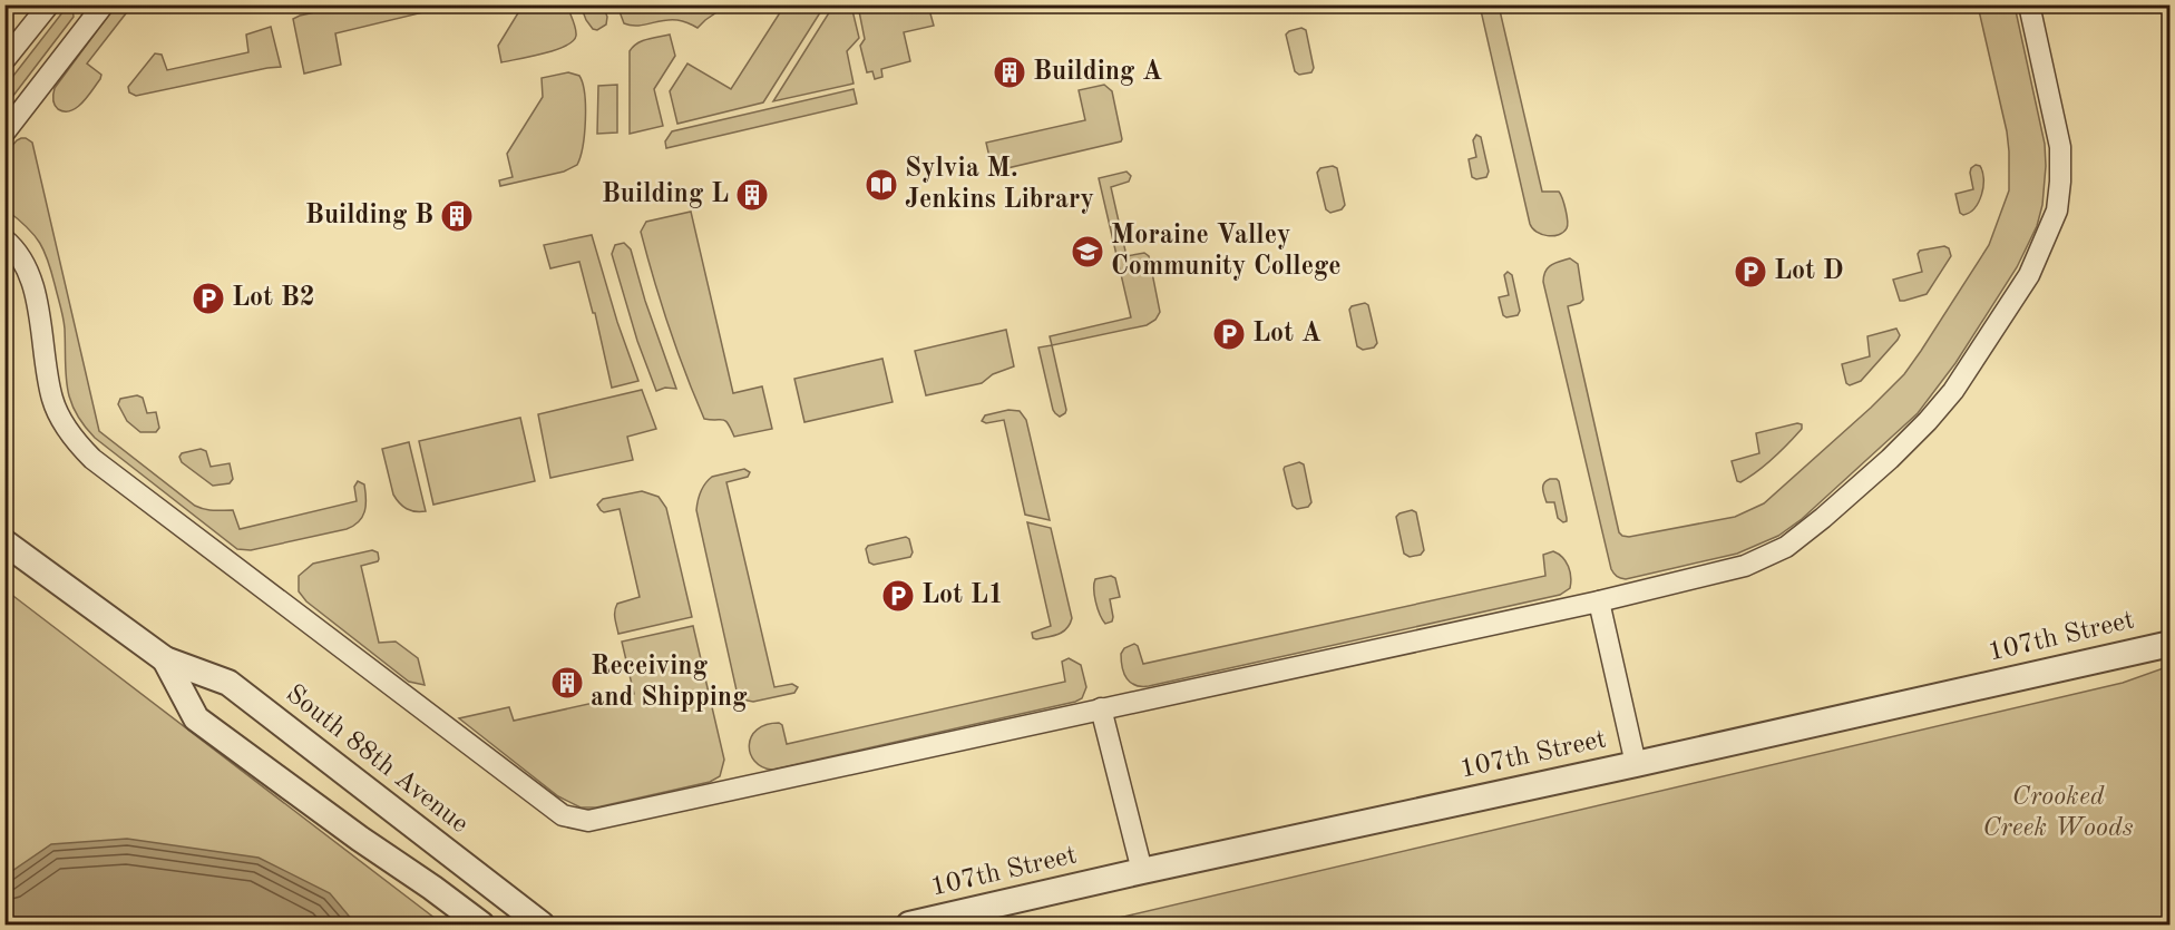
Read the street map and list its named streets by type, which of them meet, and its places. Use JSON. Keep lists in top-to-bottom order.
{
  "streets": {
    "street": ["107th Street", "South 88th Avenue"]
  },
  "parks": ["Crooked Creek Woods"],
  "places": {
    "building": [
      "Building A",
      "Building L",
      "Building B",
      "Receiving and Shipping"
    ],
    "library": ["Sylvia M. Jenkins Library"],
    "school or university": ["Moraine Valley Community College"],
    "parking": [
      "Lot D",
      "Lot B2",
      "Lot A",
      "Lot L1"
    ]
  }
}
